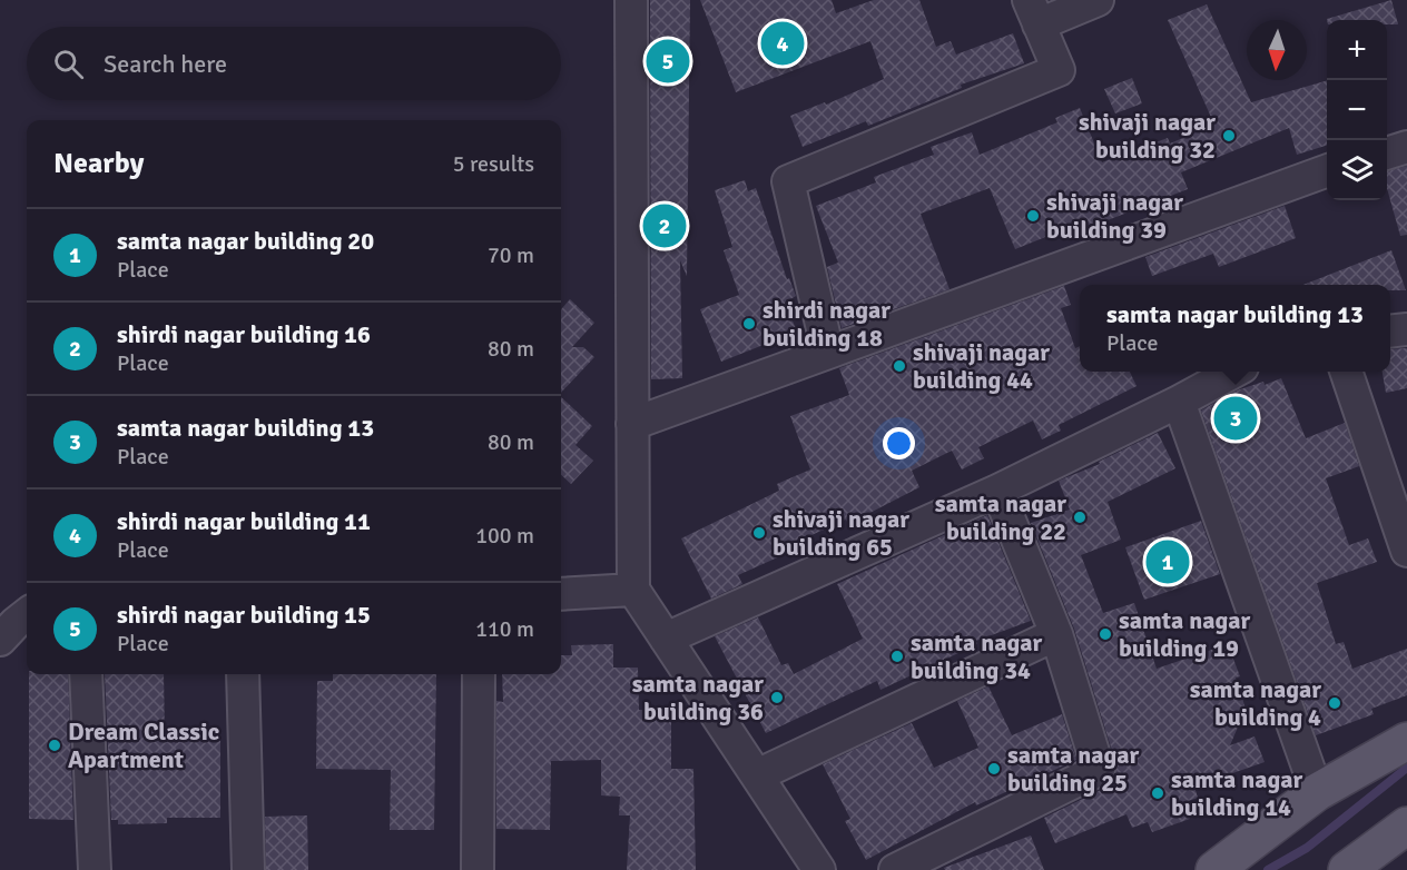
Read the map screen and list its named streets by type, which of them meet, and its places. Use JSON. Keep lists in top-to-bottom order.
{
  "places": [
    "shivaji nagar building 32",
    "shivaji nagar building 39",
    "shirdi nagar building 18",
    "shivaji nagar building 44",
    "samta nagar building 22",
    "shivaji nagar building 65",
    "samta nagar building 19",
    "samta nagar building 34",
    "samta nagar building 36",
    "samta nagar building 4",
    "Dream Classic Apartment",
    "samta nagar building 25",
    "samta nagar building 14"
  ],
  "north": "bottom",
  "page": {
    "pins": [
      "4",
      "5",
      "2",
      "3",
      "1"
    ],
    "map_buttons": ["+", "−"],
    "search": "Search here",
    "heading": ["Nearby", "5 results"],
    "list": [
      {
        "mark": "1",
        "name": "samta nagar building 20",
        "note": "Place",
        "value": "70 m"
      },
      {
        "mark": "2",
        "name": "shirdi nagar building 16",
        "note": "Place",
        "value": "80 m"
      },
      {
        "mark": "3",
        "name": "samta nagar building 13",
        "note": "Place",
        "value": "80 m"
      },
      {
        "mark": "4",
        "name": "shirdi nagar building 11",
        "note": "Place",
        "value": "100 m"
      },
      {
        "mark": "5",
        "name": "shirdi nagar building 15",
        "note": "Place",
        "value": "110 m"
      }
    ],
    "popup": ["samta nagar building 13", "Place"]
  }
}
